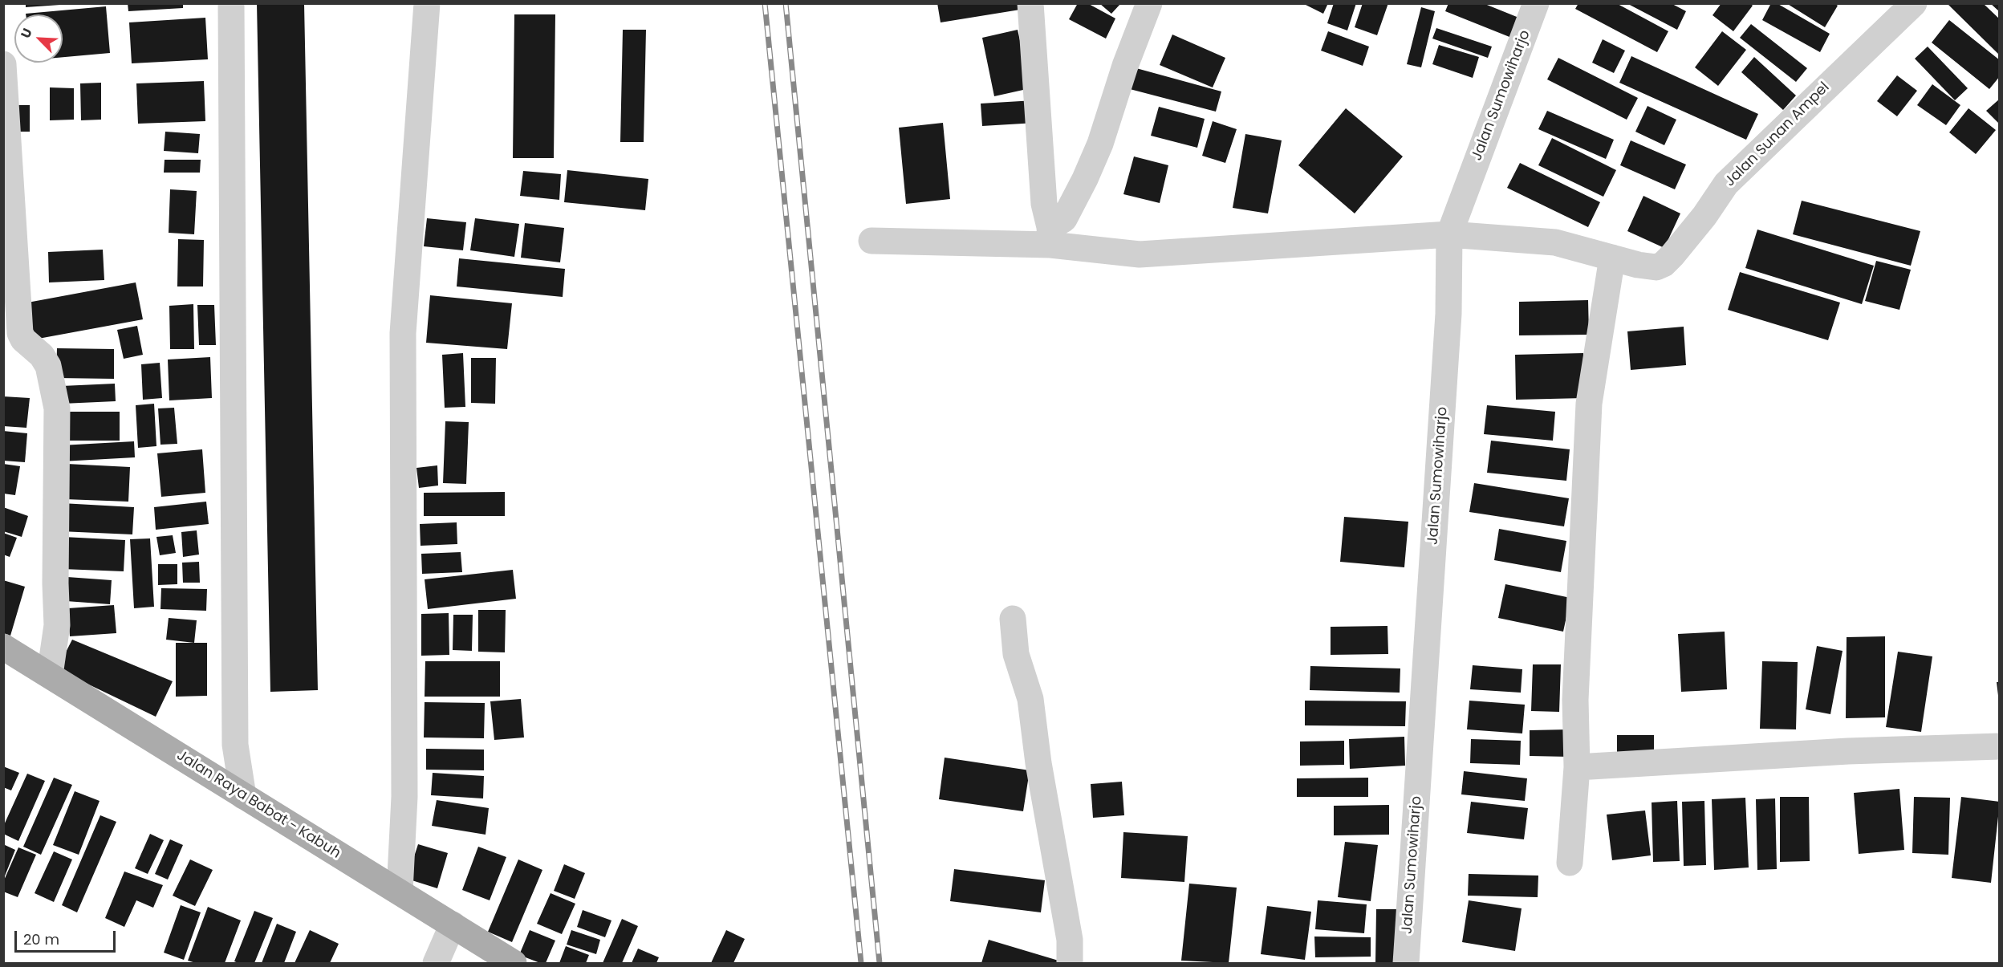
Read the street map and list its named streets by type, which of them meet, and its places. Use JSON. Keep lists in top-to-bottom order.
{
  "streets": {
    "main road": ["Jalan Raya Babat - Kabuh"],
    "street": ["Jalan Sumowiharjo", "Jalan Sunan Ampel"]
  },
  "crossings": [
    ["Jalan Sumowiharjo", "Jalan Sunan Ampel"]
  ],
  "scale_bar": "20 m",
  "north": "top left"
}
